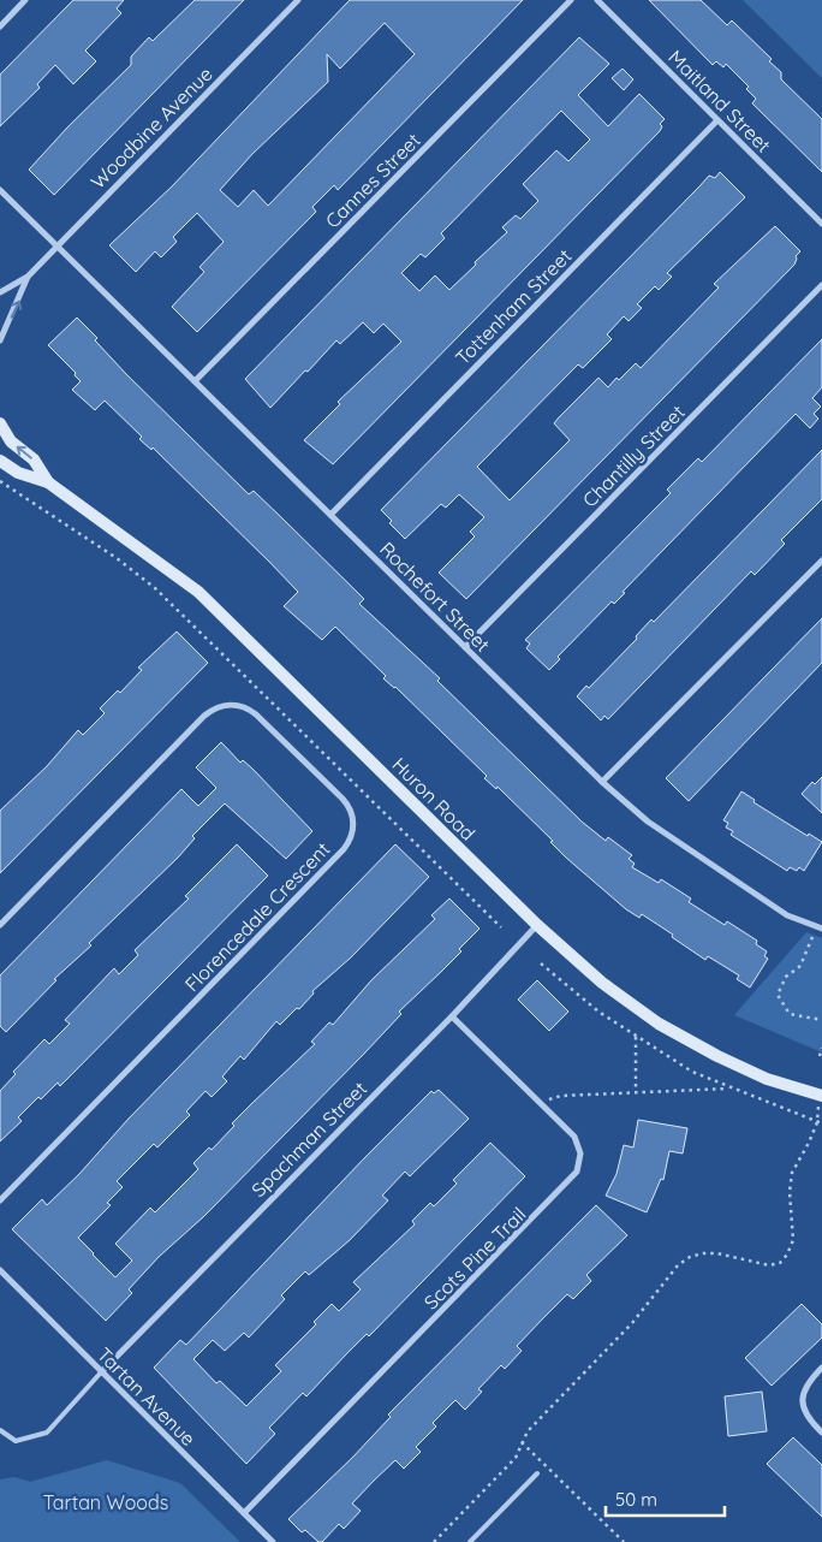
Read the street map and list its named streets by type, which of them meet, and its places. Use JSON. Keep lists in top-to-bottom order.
{
  "streets": {
    "main road": ["Huron Road"],
    "street": [
      "Maitland Street",
      "Woodbine Avenue",
      "Cannes Street",
      "Tottenham Street",
      "Chantilly Street",
      "Rochefort Street",
      "Florencedale Crescent",
      "Spachman Street",
      "Scots Pine Trail",
      "Tartan Avenue"
    ]
  },
  "crossings": [
    ["Maitland Street", "Tottenham Street"],
    ["Woodbine Avenue", "Rochefort Street"],
    ["Cannes Street", "Rochefort Street"],
    ["Tottenham Street", "Rochefort Street"],
    ["Chantilly Street", "Rochefort Street"],
    ["Huron Road", "Spachman Street"],
    ["Spachman Street", "Scots Pine Trail"],
    ["Spachman Street", "Tartan Avenue"],
    ["Scots Pine Trail", "Tartan Avenue"]
  ],
  "parks": ["Tartan Woods"],
  "scale_bar": "50 m"
}
